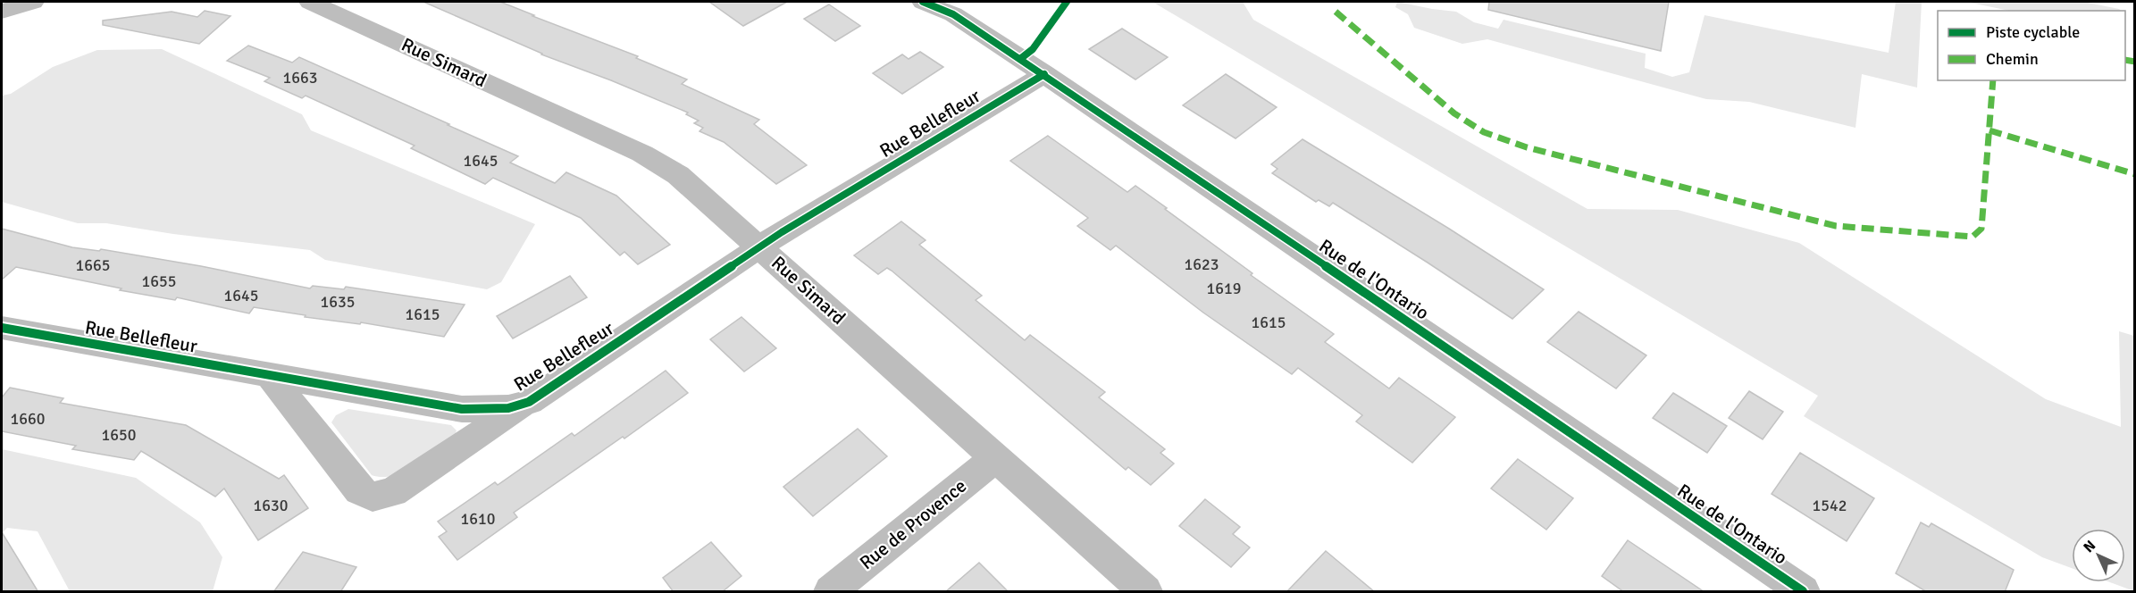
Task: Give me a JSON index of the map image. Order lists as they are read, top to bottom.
{
  "streets": {
    "street": [
      "Rue Simard",
      "Rue Bellefleur",
      "Rue de l'Ontario",
      "Rue de Provence"
    ]
  },
  "crossings": [
    ["Rue Simard", "Rue Bellefleur"],
    ["Rue Simard", "Rue de Provence"],
    ["Rue Bellefleur", "Rue de l'Ontario"]
  ],
  "house_numbers": [
    "1663",
    "1645",
    "1623",
    "1665",
    "1655",
    "1619",
    "1645",
    "1635",
    "1615",
    "1615",
    "1660",
    "1650",
    "1630",
    "1542",
    "1610"
  ],
  "legend": ["Piste cyclable", "Chemin"],
  "north": "top left"
}
